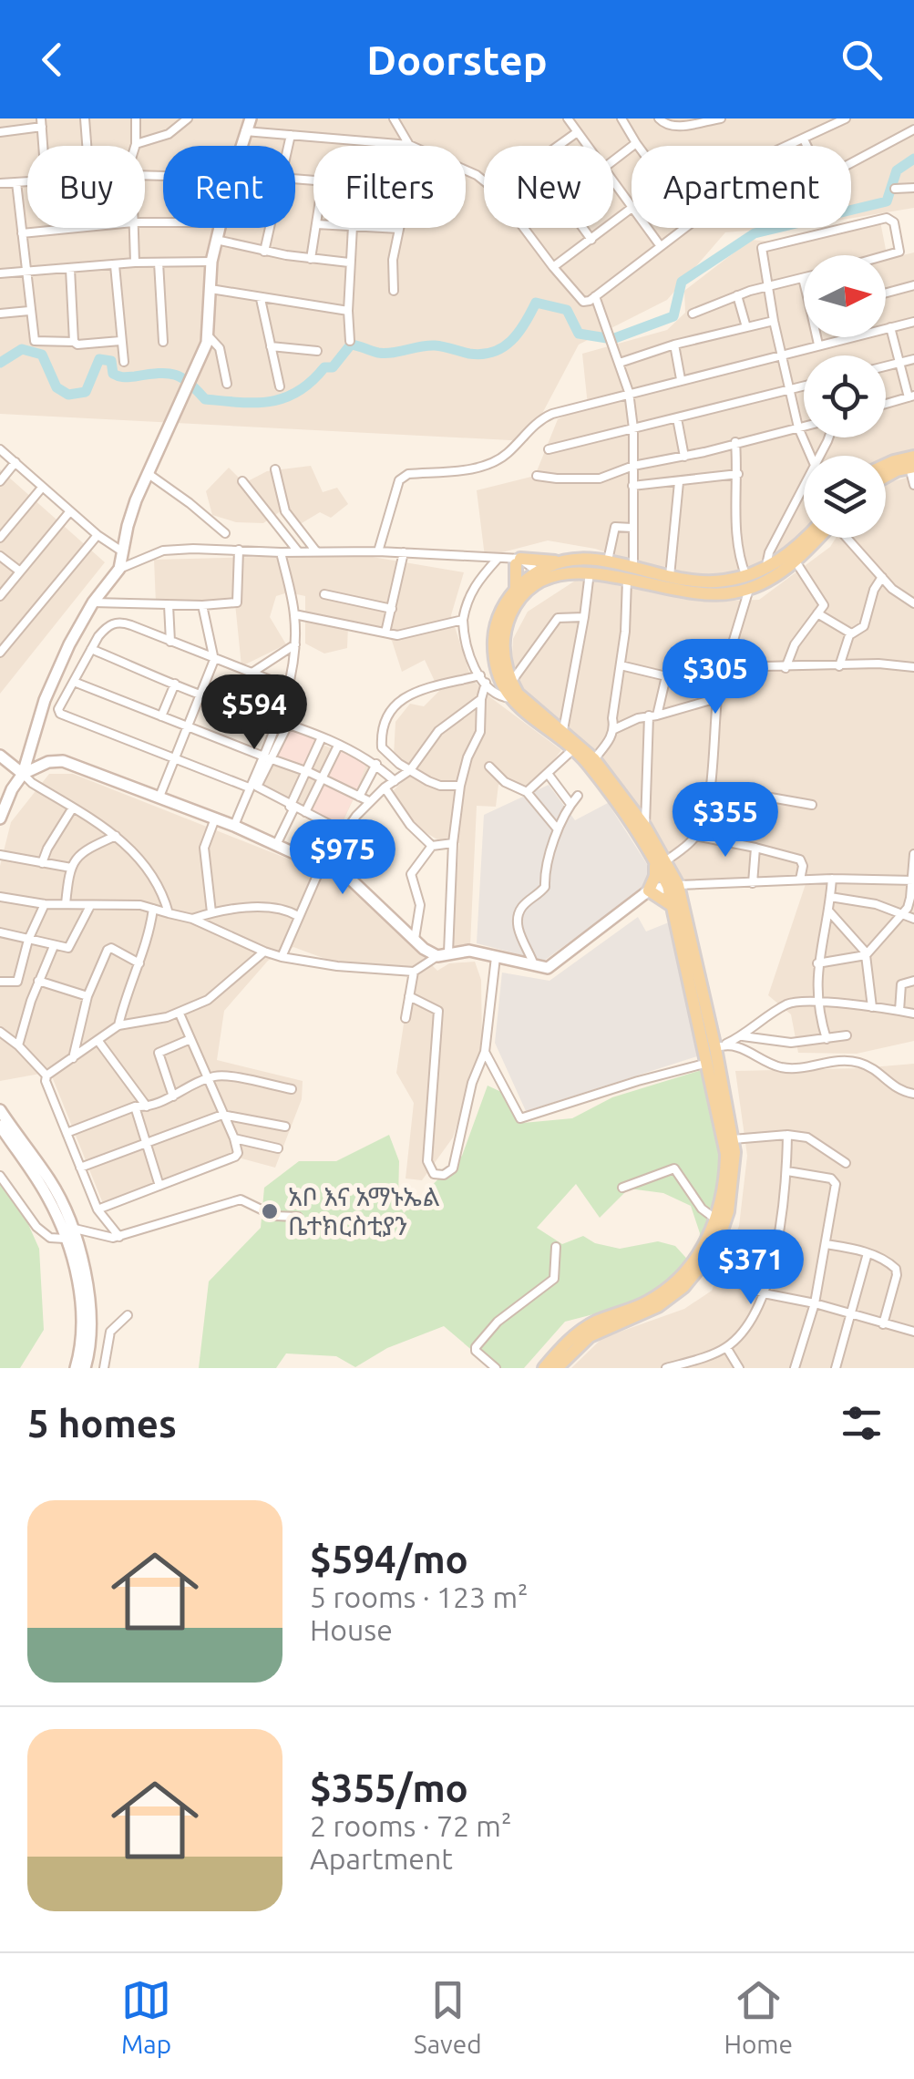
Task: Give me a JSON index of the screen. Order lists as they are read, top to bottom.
{
  "places": ["አቦ እና አማኑኤል ቤተክርስቲያን"],
  "north": "right",
  "page": {
    "header": "Doorstep",
    "chip": [
      "Buy",
      "Rent",
      "Filters",
      "New",
      "Apartment"
    ],
    "price": [
      "$305",
      "$594",
      "$355",
      "$975",
      "$371"
    ],
    "heading": "5 homes",
    "list": [
      {
        "name": "$594/mo",
        "note": "5 rooms · 123 m² · House"
      },
      {
        "name": "$355/mo",
        "note": "2 rooms · 72 m² · Apartment"
      }
    ],
    "tabs": ["Map", "Saved", "Home"]
  }
}
